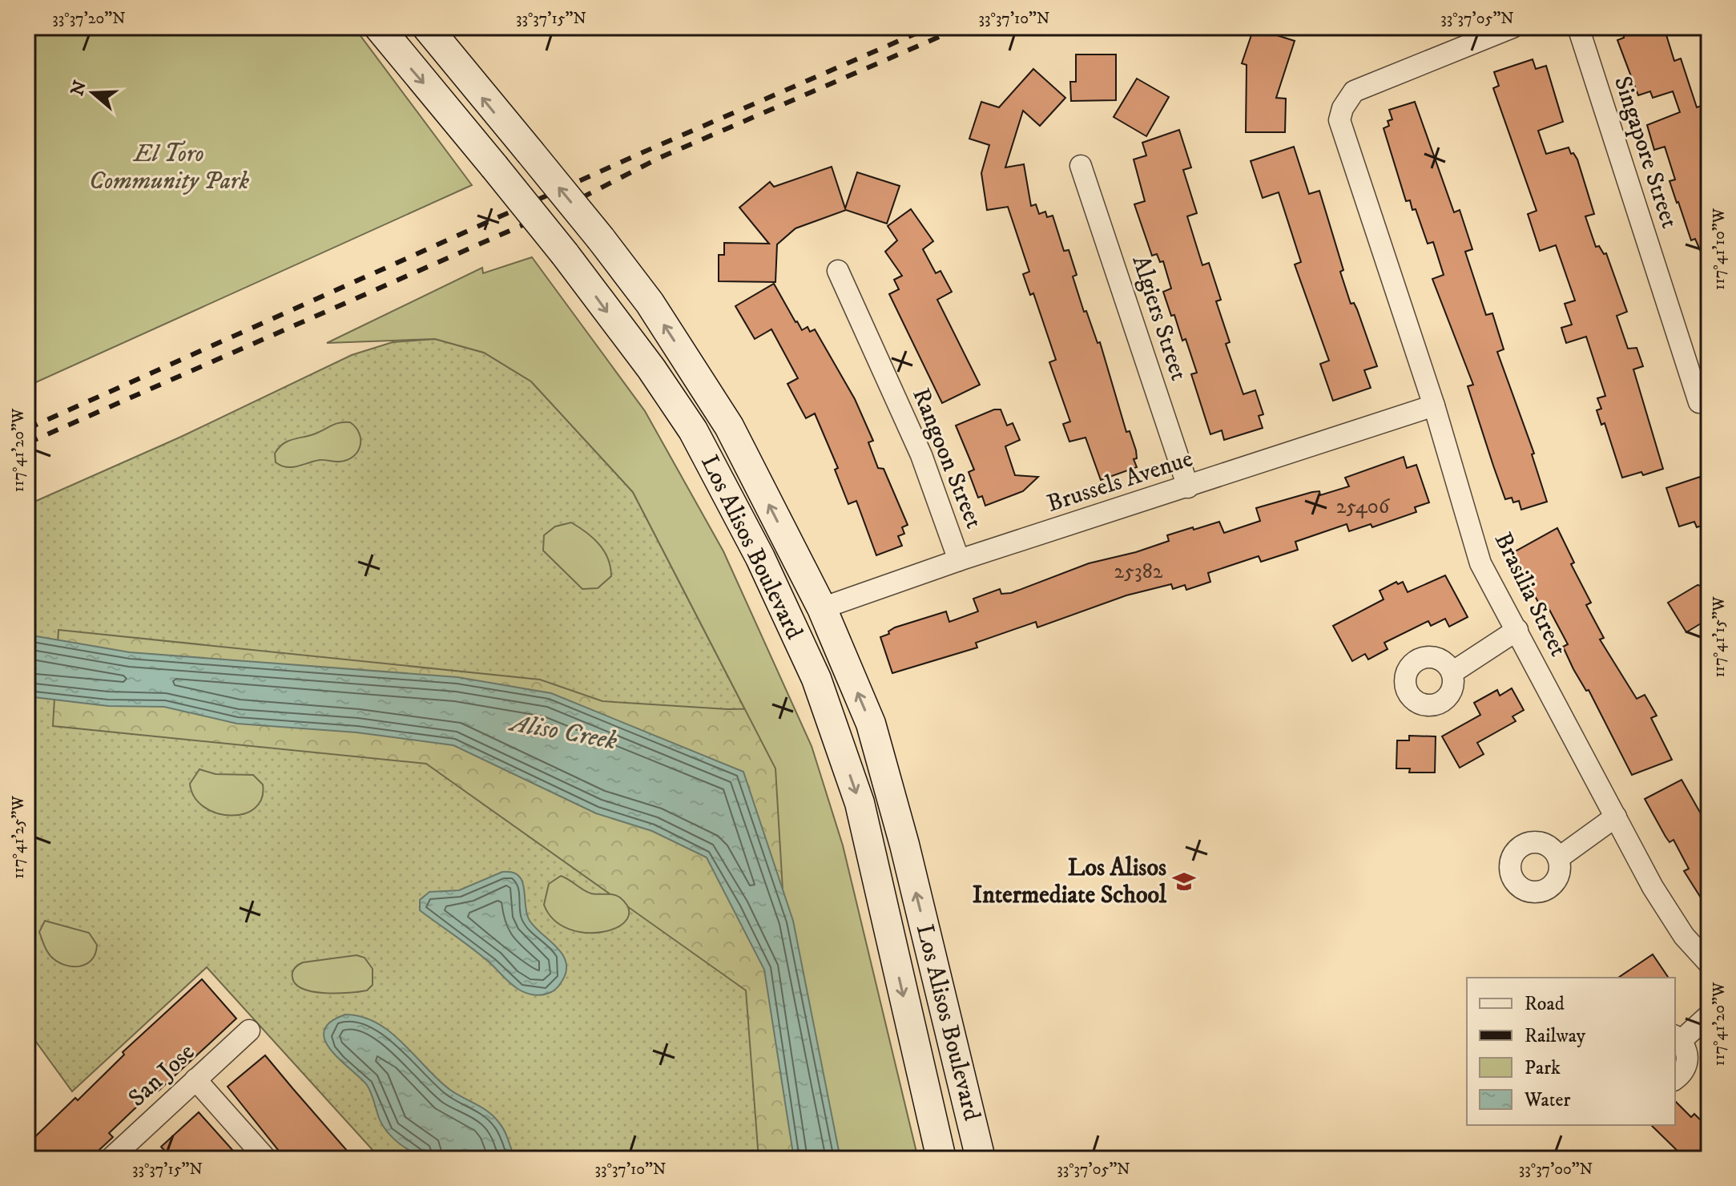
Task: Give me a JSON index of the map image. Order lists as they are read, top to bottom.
{
  "streets": {
    "main road": ["Los Alisos Boulevard"],
    "street": [
      "Singapore Street",
      "Algiers Street",
      "Rangoon Street",
      "Brussels Avenue",
      "Brasilia Street",
      "San Jose"
    ]
  },
  "crossings": [
    ["Algiers Street", "Brussels Avenue"],
    ["Rangoon Street", "Brussels Avenue"],
    ["Brussels Avenue", "Los Alisos Boulevard"],
    ["Brussels Avenue", "Brasilia Street"]
  ],
  "water": ["Aliso Creek"],
  "parks": ["El Toro Community Park"],
  "places": {
    "school or university": ["Los Alisos Intermediate School"]
  },
  "house_numbers": ["25406", "25382"],
  "legend": [
    "Road",
    "Railway",
    "Park",
    "Water"
  ],
  "north": "left",
  "coordinates": [
    "33°37'20\"N",
    "33°37'15\"N",
    "33°37'10\"N",
    "33°37'05\"N",
    "117°41'10\"W",
    "117°41'20\"W",
    "117°41'15\"W",
    "117°41'25\"W",
    "33°37'00\"N"
  ]
}
